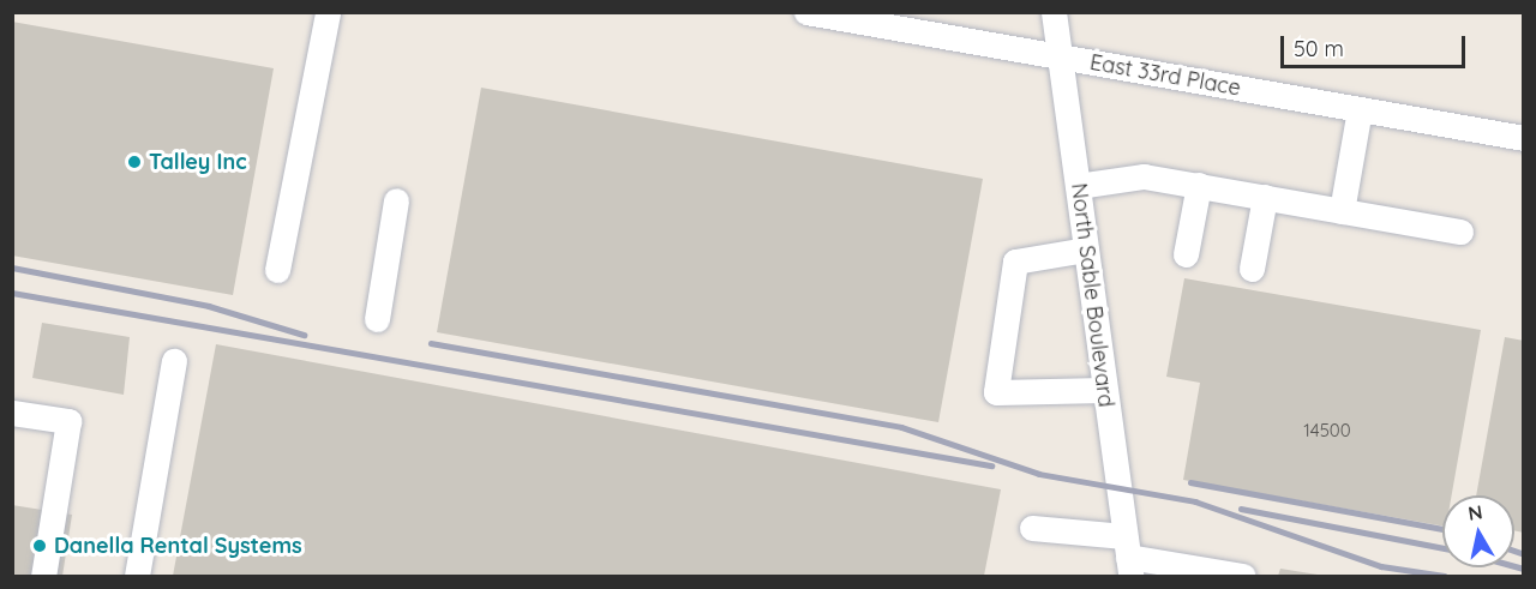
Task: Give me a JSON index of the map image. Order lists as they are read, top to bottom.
{
  "streets": {
    "street": ["East 33rd Place", "North Sable Boulevard"]
  },
  "crossings": [
    ["East 33rd Place", "North Sable Boulevard"]
  ],
  "places": ["Talley Inc", "Danella Rental Systems"],
  "house_numbers": ["14500"],
  "scale_bar": "50 m",
  "north": "top"
}
